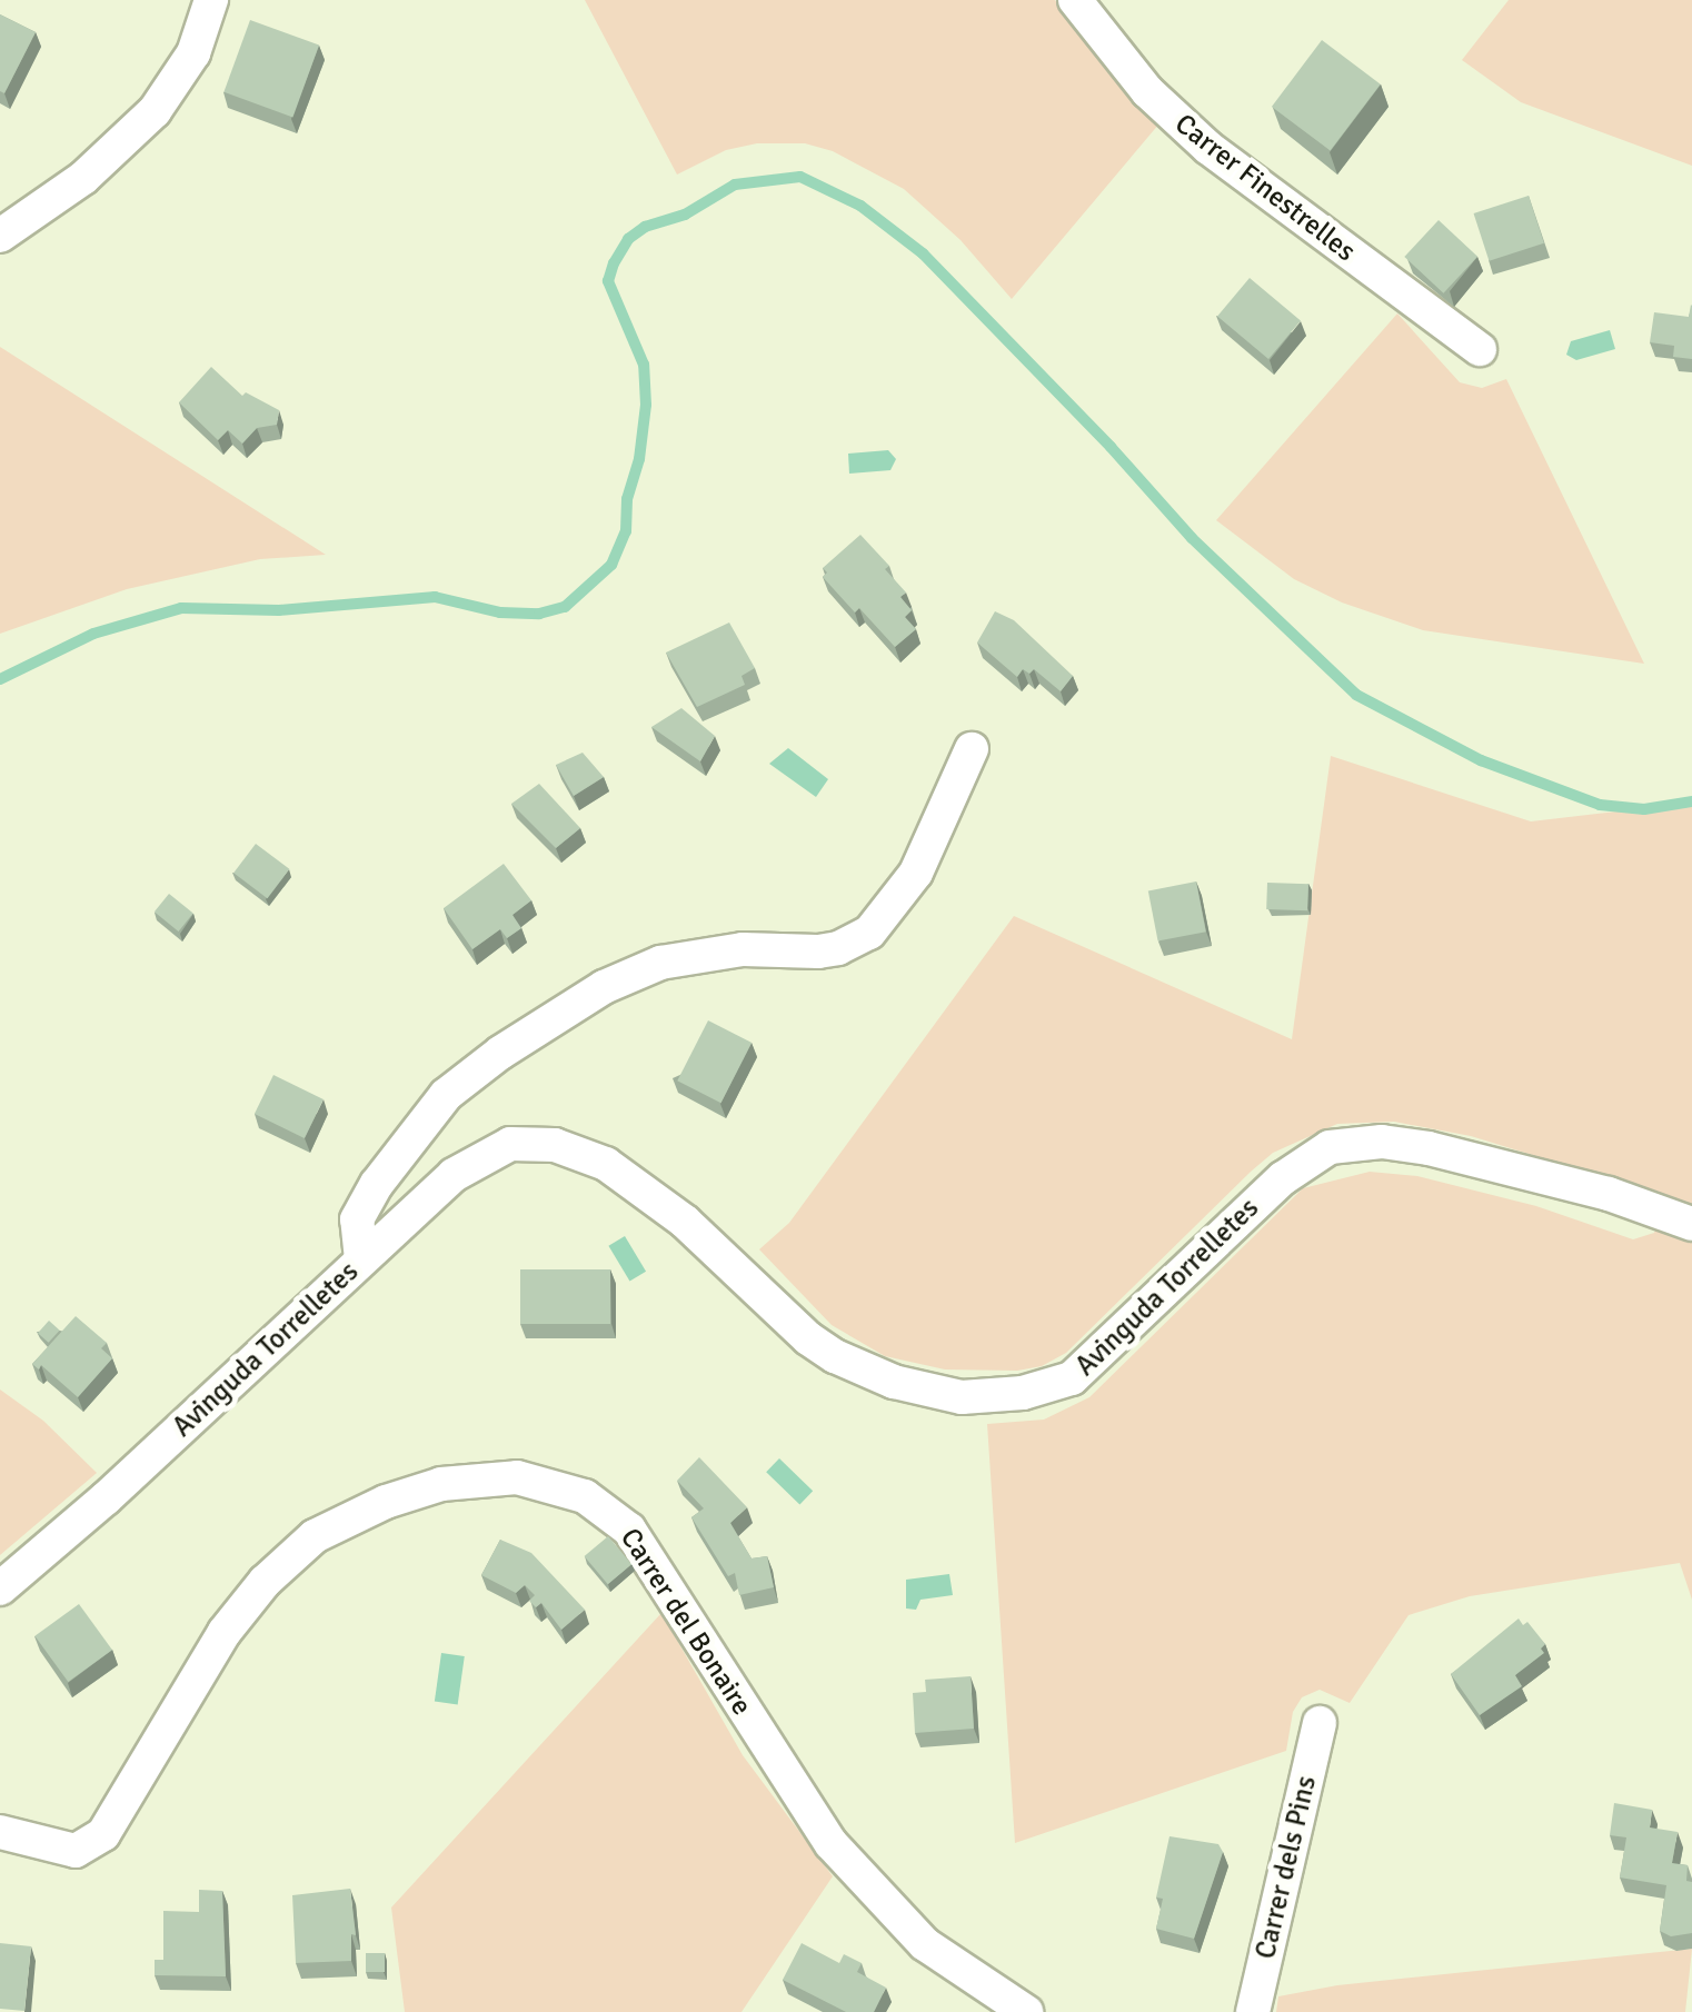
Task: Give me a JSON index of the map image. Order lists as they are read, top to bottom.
{
  "streets": {
    "street": [
      "Carrer Finestrelles",
      "Avinguda Torrelletes",
      "Carrer del Bonaire",
      "Carrer dels Pins"
    ]
  }
}
